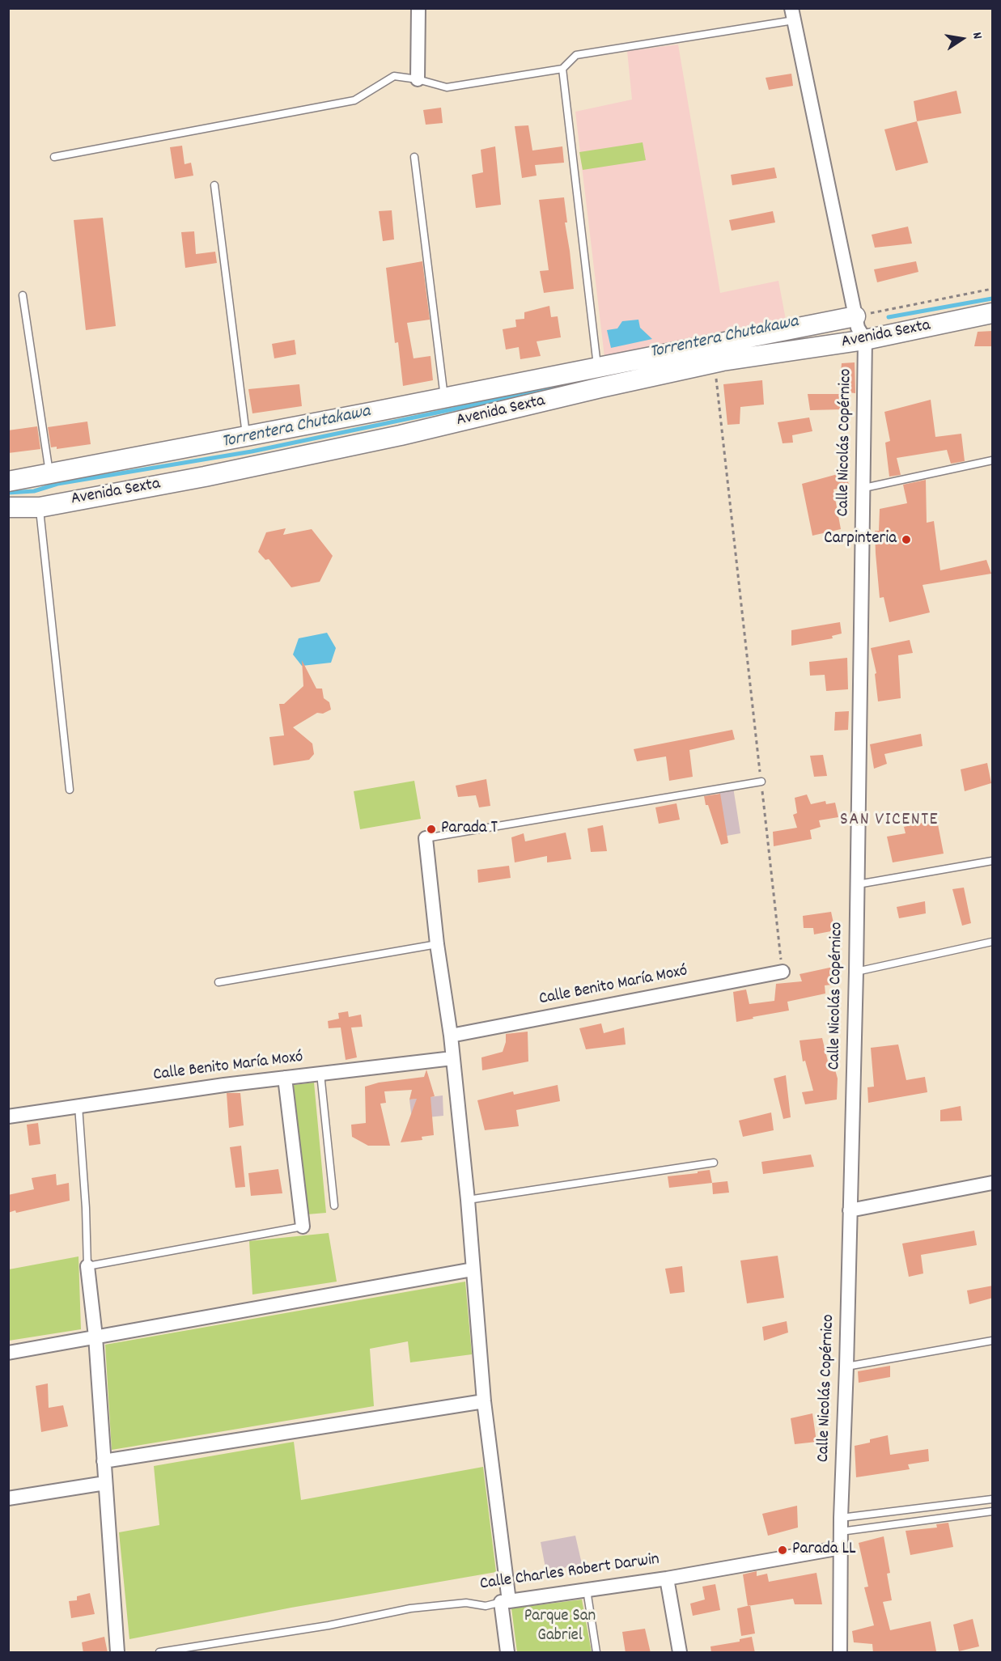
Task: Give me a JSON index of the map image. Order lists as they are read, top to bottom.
{
  "streets": {
    "street": [
      "Avenida Sexta",
      "Calle Nicolás Copérnico",
      "Calle Benito María Moxó",
      "Calle Charles Robert Darwin"
    ]
  },
  "crossings": [
    ["Avenida Sexta", "Calle Nicolás Copérnico"],
    ["Calle Nicolás Copérnico", "Calle Charles Robert Darwin"]
  ],
  "districts": ["SAN VICENTE"],
  "water": ["Torrentera Chutakawa"],
  "parks": ["Parque San Gabriel"],
  "places": ["Carpinteria", "Parada T", "Parada LL"],
  "north": "right"
}
